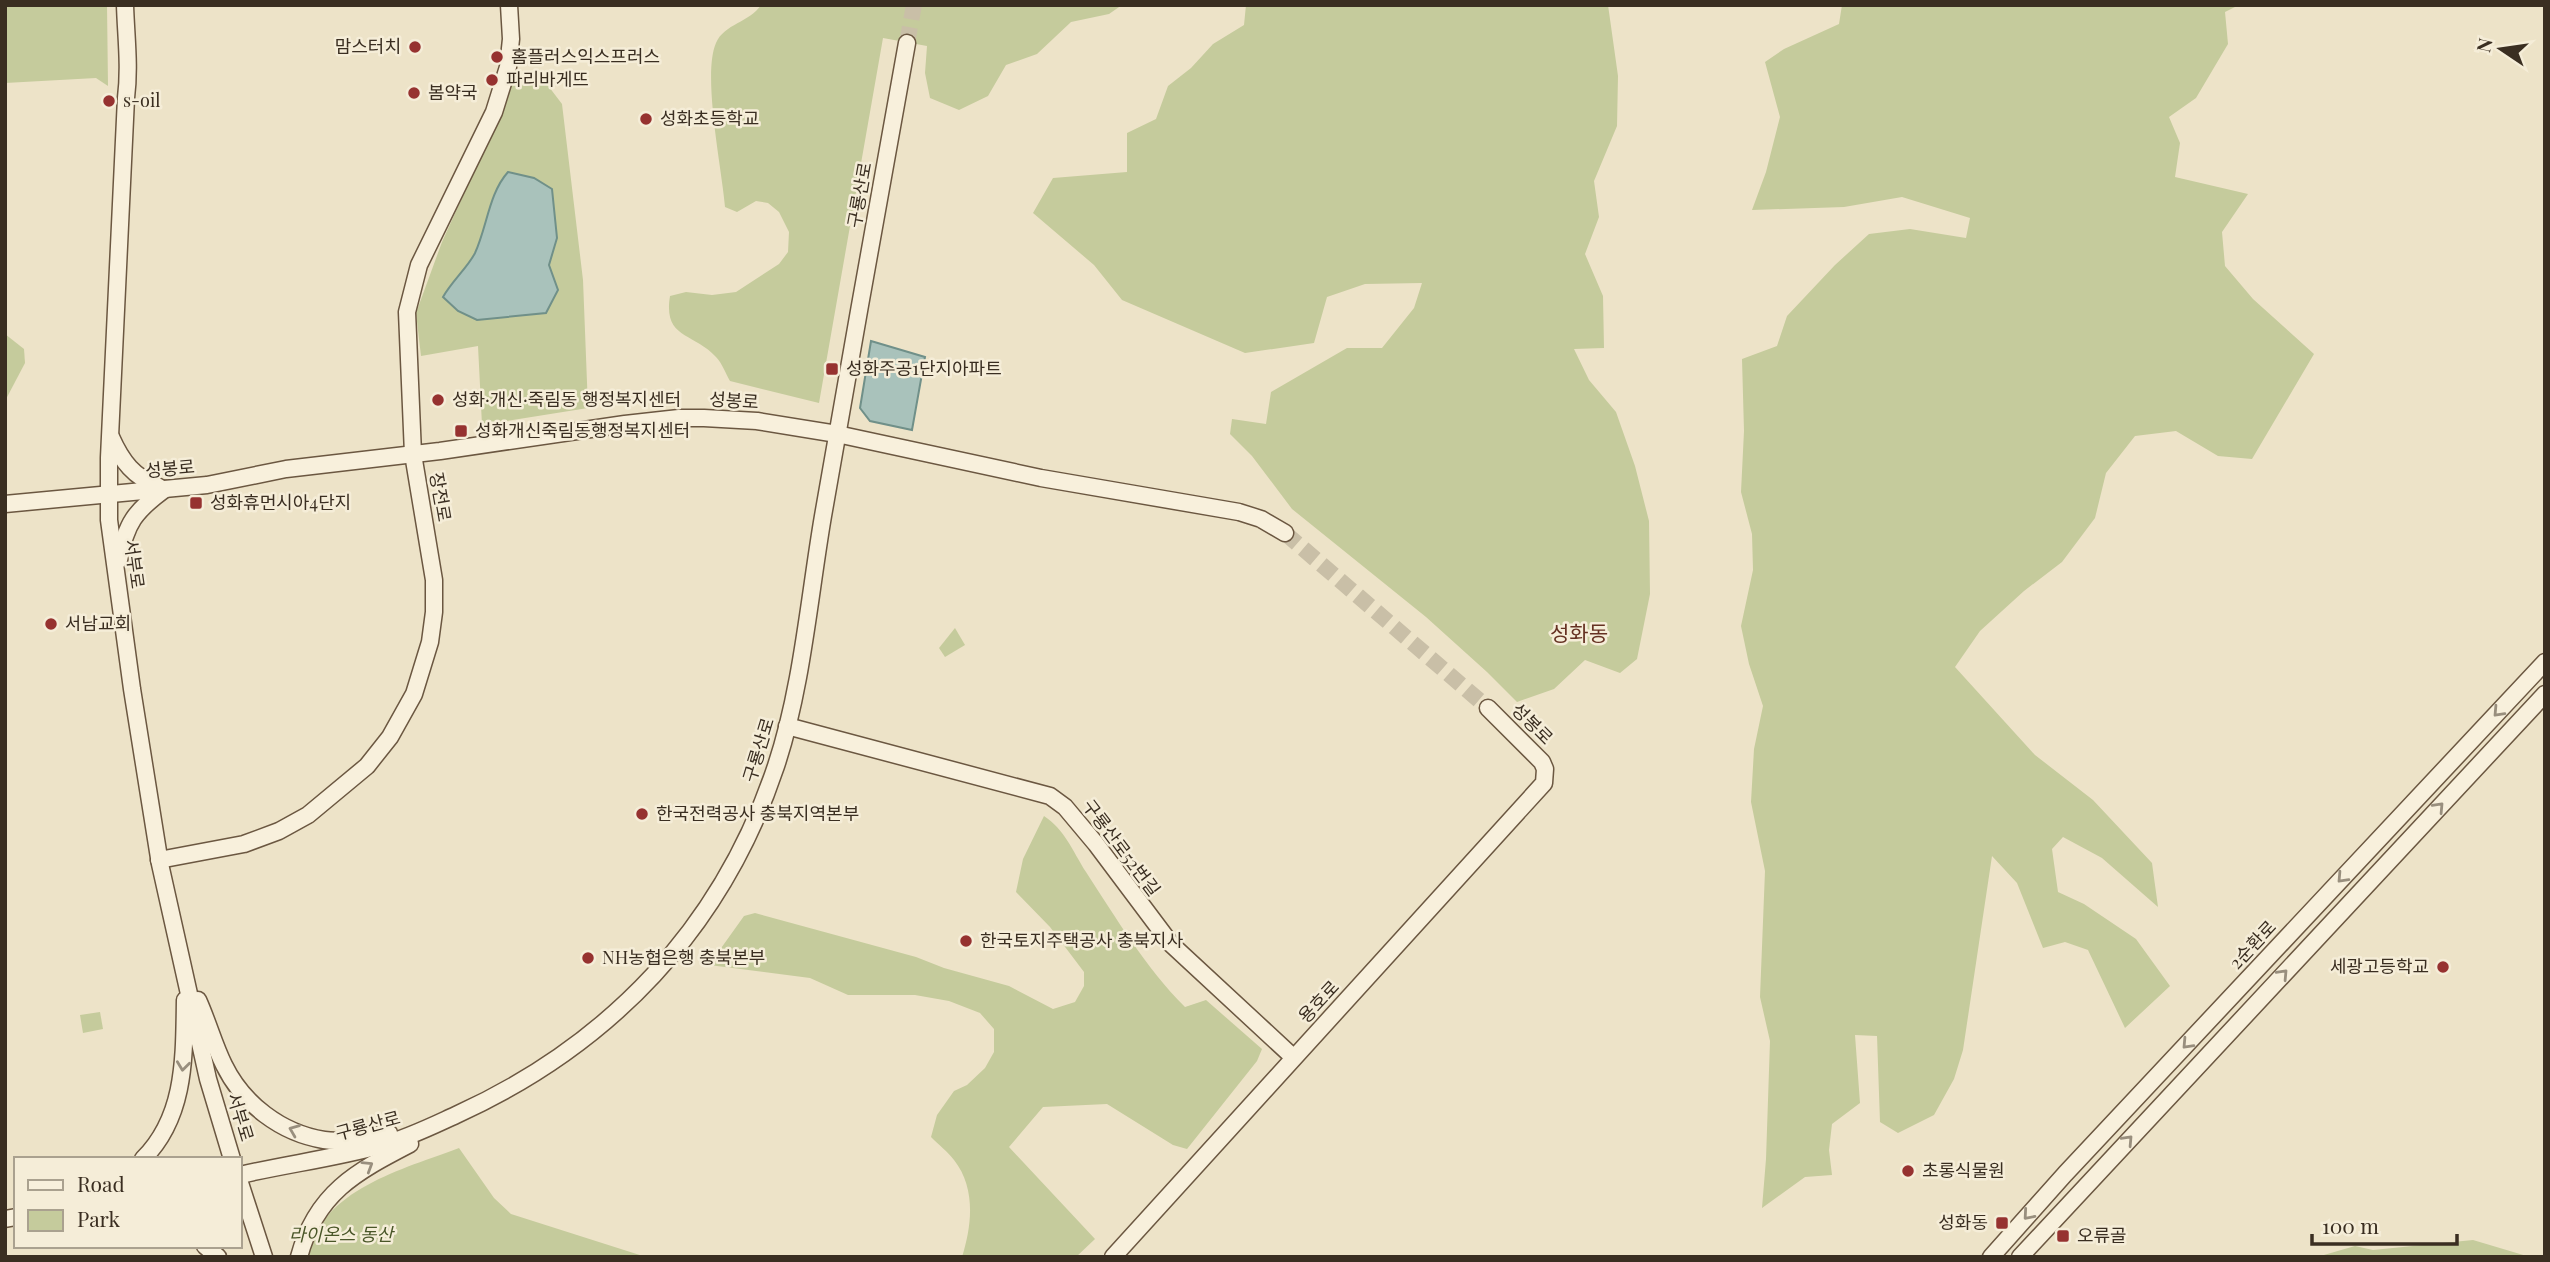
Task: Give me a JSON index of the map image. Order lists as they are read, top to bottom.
{
  "streets": {
    "street": [
      "구룡산로",
      "성봉로",
      "장전로",
      "서부로",
      "구룡산로52번길",
      "2순환로",
      "용호로"
    ]
  },
  "crossings": [
    ["구룡산로", "성봉로"],
    ["구룡산로", "구룡산로52번길"],
    ["성봉로", "장전로"],
    ["성봉로", "서부로"],
    ["성봉로", "용호로"],
    ["장전로", "서부로"],
    ["구룡산로52번길", "용호로"]
  ],
  "districts": ["성화동"],
  "parks": ["라이온스 동산"],
  "places": {
    "other": [
      "맘스터치",
      "홈플러스익스프러스",
      "파리바게뜨",
      "봄약국",
      "s-oil",
      "성화초등학교",
      "성화·개신·죽림동 행정복지센터",
      "서남교회",
      "한국전력공사 충북지역본부",
      "한국토지주택공사 충북지사",
      "NH농협은행 충북본부",
      "세광고등학교",
      "초롱식물원"
    ],
    "transit": [
      "성화주공1단지아파트",
      "성화개신죽림동행정복지센터",
      "성화휴먼시아4단지",
      "성화동",
      "오류골"
    ]
  },
  "legend": ["Road", "Park"],
  "scale_bar": "100 m",
  "north": "left"
}
